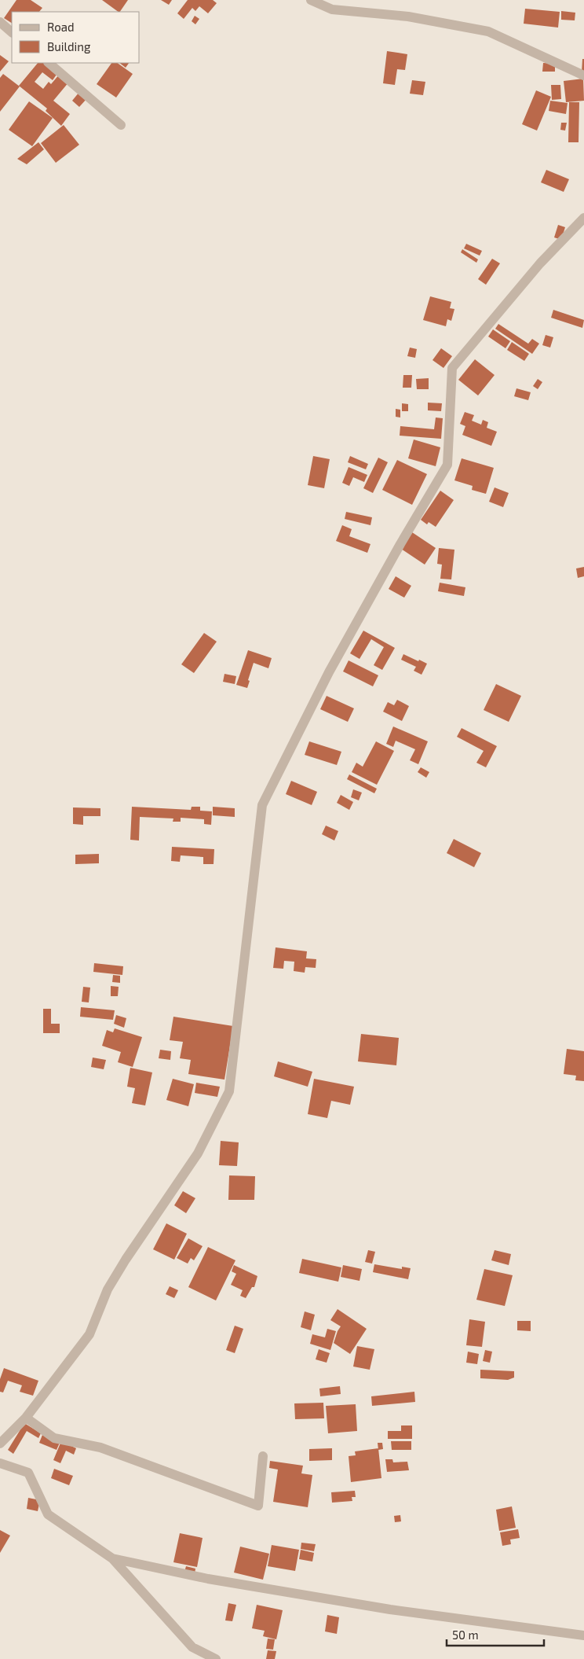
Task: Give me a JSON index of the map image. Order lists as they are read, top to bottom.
{
  "legend": ["Road", "Building"],
  "scale_bar": "50 m"
}
